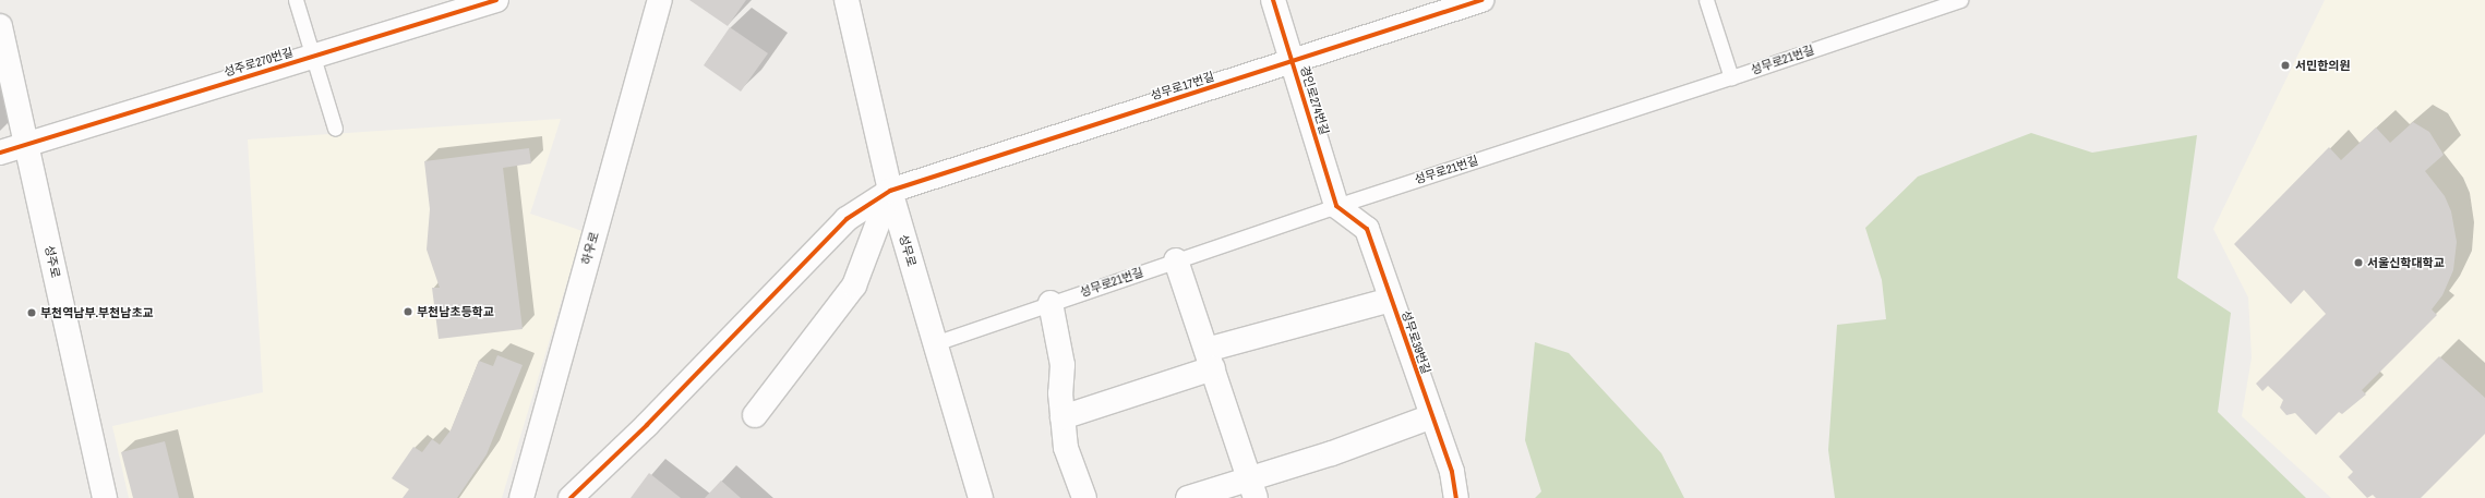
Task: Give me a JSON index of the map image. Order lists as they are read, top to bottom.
{
  "streets": {
    "street": [
      "성주로270번길",
      "성무로17번길",
      "경인로274번길",
      "하우로",
      "성무로",
      "성주로",
      "성무로39번길"
    ],
    "lane": ["성무로21번길"]
  },
  "crossings": [
    ["성무로21번길", "경인로274번길"],
    ["성무로21번길", "성무로"],
    ["성무로21번길", "성무로39번길"],
    ["성주로270번길", "성주로"],
    ["성무로17번길", "경인로274번길"],
    ["성무로17번길", "성무로"],
    ["경인로274번길", "성무로39번길"]
  ],
  "places": [
    "서민한의원",
    "서울신학대학교",
    "부천남초등학교",
    "부천역남부.부천남초교"
  ]
}
